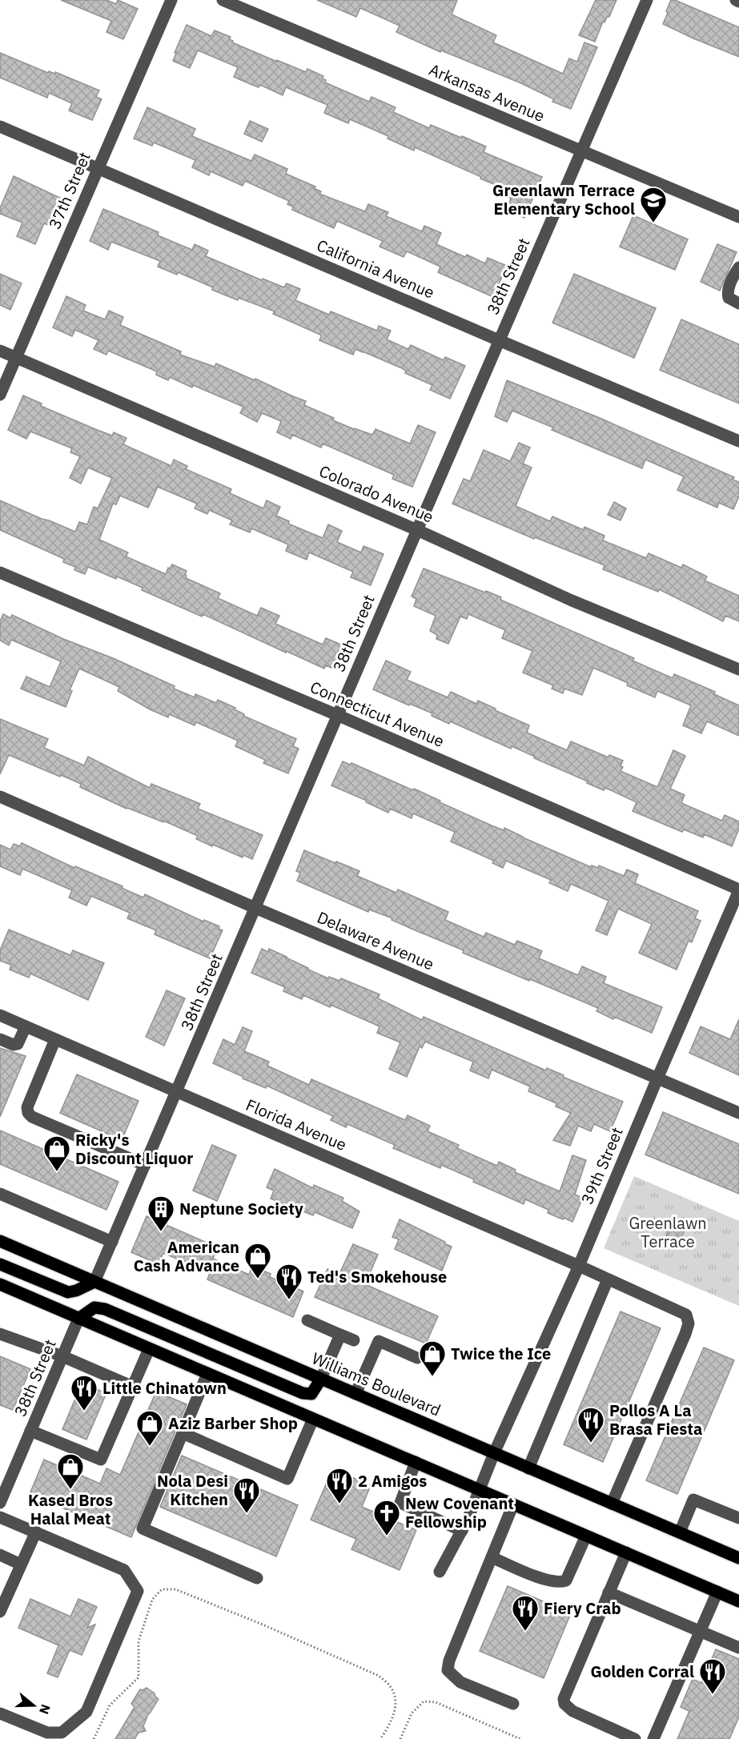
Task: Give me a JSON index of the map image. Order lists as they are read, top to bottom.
{
  "streets": {
    "main road": ["Williams Boulevard"],
    "street": [
      "Arkansas Avenue",
      "37th Street",
      "California Avenue",
      "38th Street",
      "Colorado Avenue",
      "Connecticut Avenue",
      "Delaware Avenue",
      "Florida Avenue",
      "39th Street"
    ]
  },
  "crossings": [
    ["Arkansas Avenue", "38th Street"],
    ["37th Street", "California Avenue"],
    ["37th Street", "Colorado Avenue"],
    ["California Avenue", "38th Street"],
    ["38th Street", "Colorado Avenue"],
    ["38th Street", "Connecticut Avenue"],
    ["38th Street", "Delaware Avenue"],
    ["38th Street", "Florida Avenue"],
    ["38th Street", "Williams Boulevard"],
    ["Connecticut Avenue", "39th Street"],
    ["Delaware Avenue", "39th Street"],
    ["Florida Avenue", "39th Street"],
    ["Florida Avenue", "Williams Boulevard"],
    ["39th Street", "Williams Boulevard"]
  ],
  "parks": ["Greenlawn Terrace"],
  "places": {
    "school or university": ["Greenlawn Terrace Elementary School"],
    "shop": [
      "Ricky's Discount Liquor",
      "American Cash Advance",
      "Twice the Ice",
      "Aziz Barber Shop",
      "Kased Bros Halal Meat"
    ],
    "building": ["Neptune Society"],
    "restaurant": [
      "Ted's Smokehouse",
      "Little Chinatown",
      "Pollos A La Brasa Fiesta",
      "2 Amigos",
      "Nola Desi Kitchen",
      "Fiery Crab",
      "Golden Corral"
    ],
    "church": ["New Covenant Fellowship"]
  },
  "north": "right"
}
